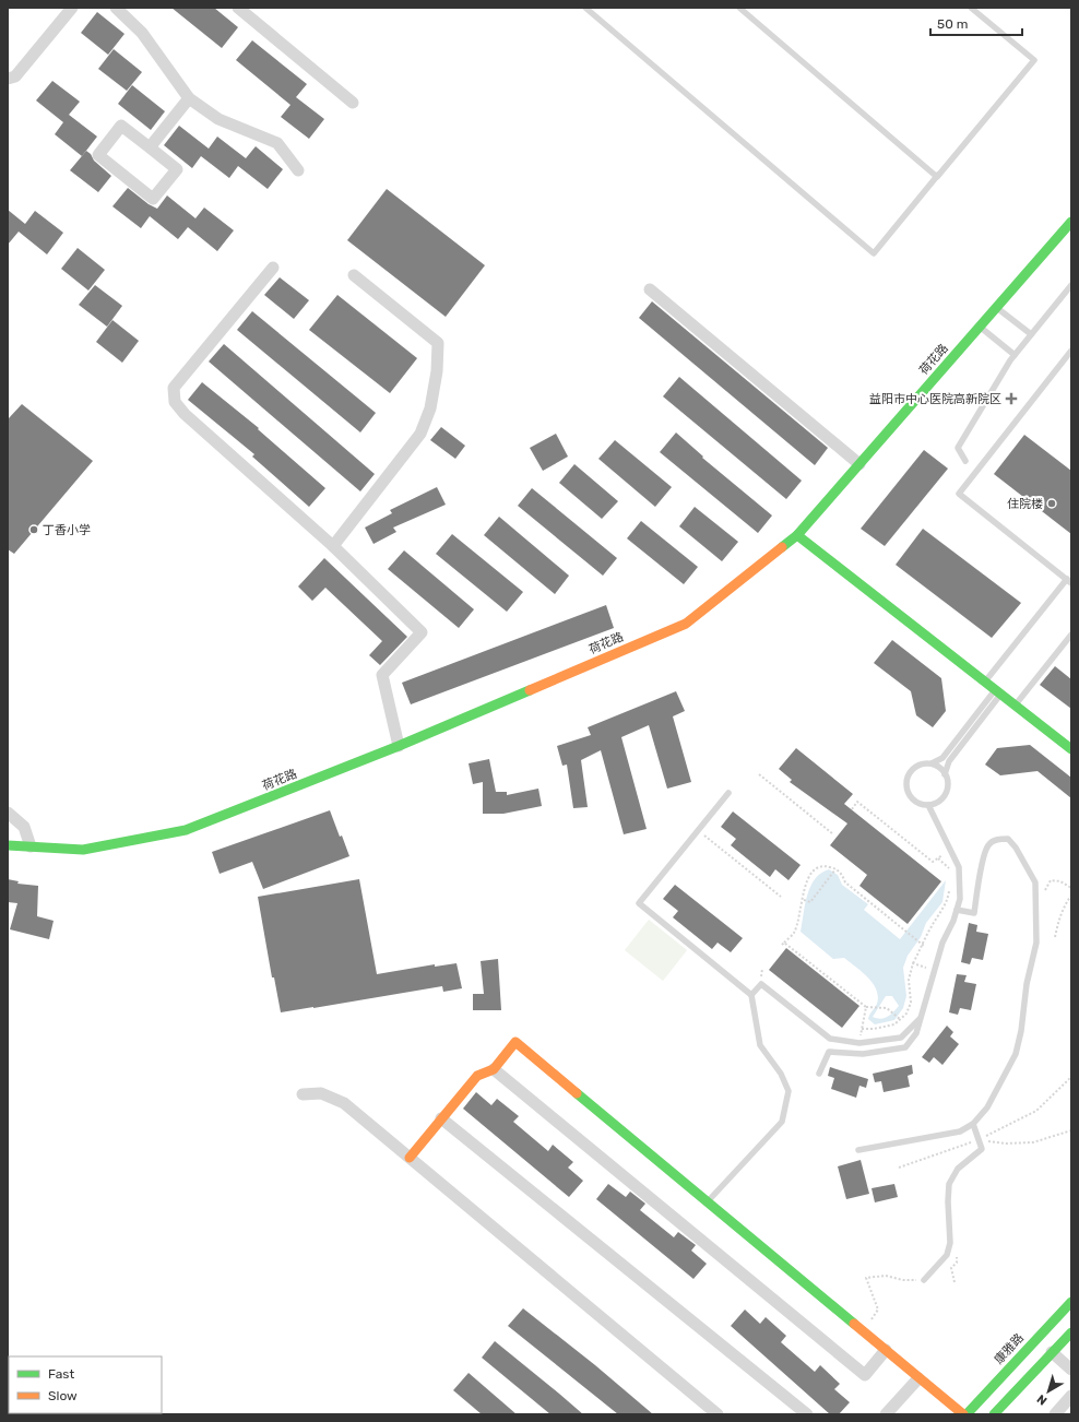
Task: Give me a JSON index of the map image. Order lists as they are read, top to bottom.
{
  "streets": {
    "street": ["荷花路", "康雅路"]
  },
  "places": {
    "health": ["益阳市中心医院高新院区"],
    "other": ["住院楼", "丁香小学"]
  },
  "legend": ["Fast", "Slow"],
  "scale_bar": "50 m",
  "north": "bottom left"
}
